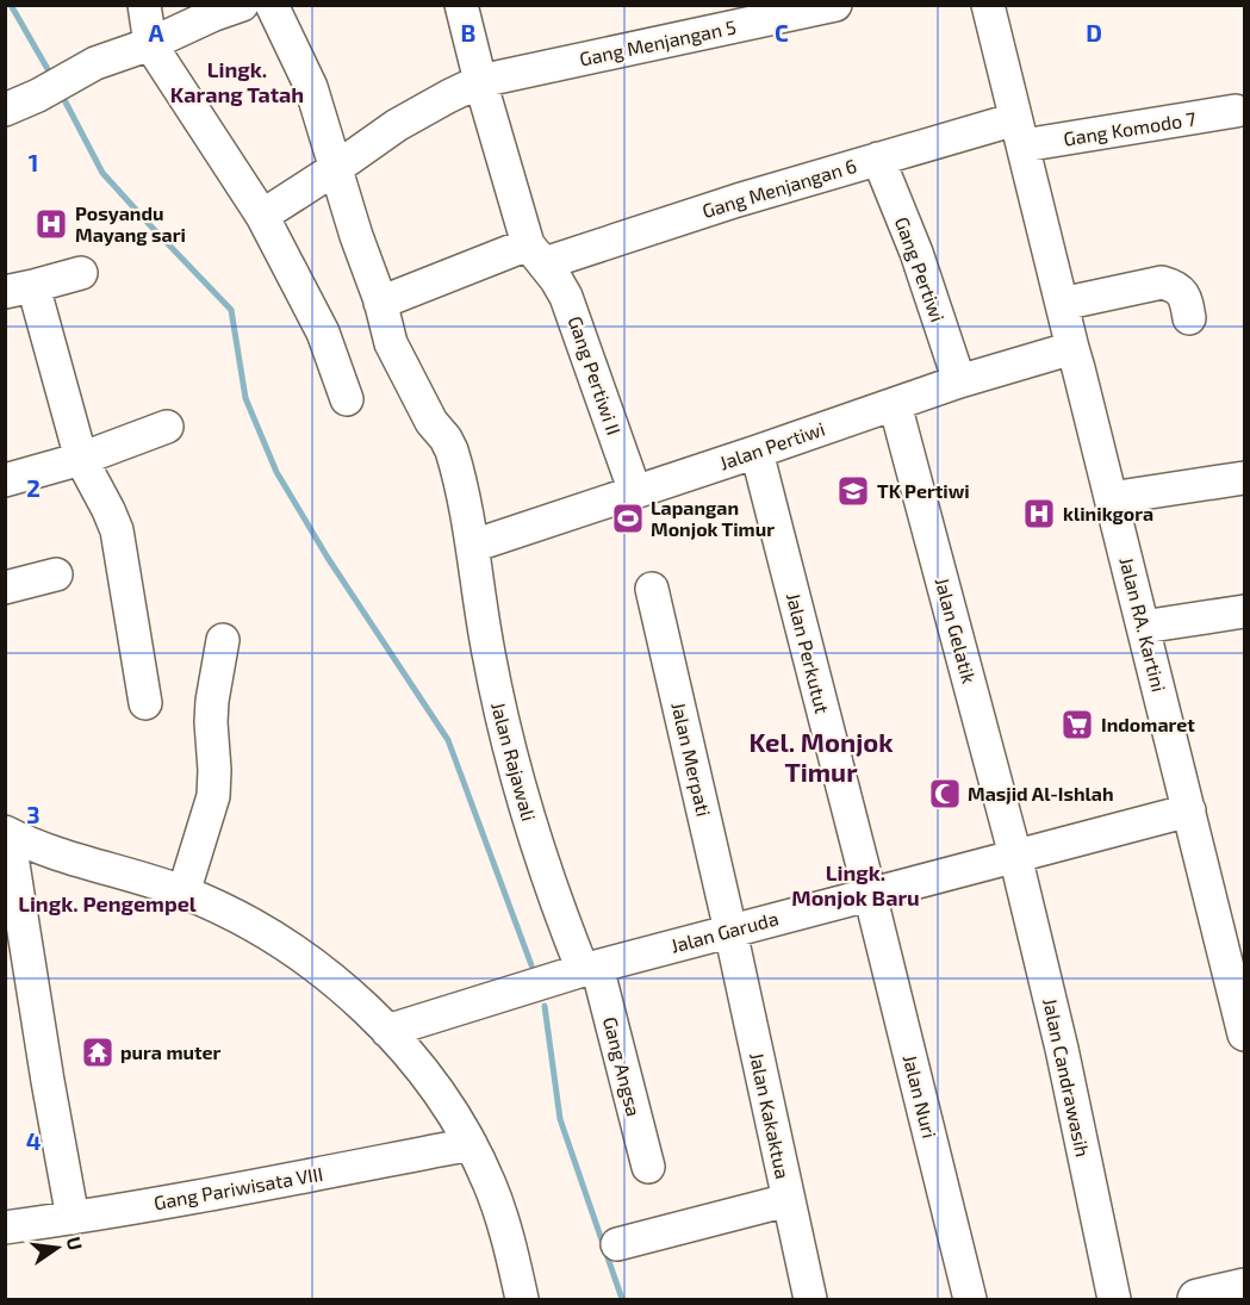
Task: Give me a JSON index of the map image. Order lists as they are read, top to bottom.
{
  "streets": {
    "street": [
      "Gang Menjangan 5",
      "Gang Komodo 7",
      "Gang Menjangan 6",
      "Gang Pertiwi",
      "Gang Pertiwi II",
      "Jalan Pertiwi",
      "Jalan RA. Kartini",
      "Jalan Gelatik",
      "Jalan Perkutut",
      "Jalan Merpati",
      "Jalan Rajawali",
      "Jalan Garuda",
      "Gang Angsa",
      "Jalan Candrawasih",
      "Jalan Nuri",
      "Jalan Kakaktua",
      "Gang Pariwisata VIII"
    ]
  },
  "crossings": [
    ["Gang Menjangan 5", "Gang Pertiwi II"],
    ["Gang Menjangan 5", "Jalan Rajawali"],
    ["Gang Komodo 7", "Gang Menjangan 6"],
    ["Gang Komodo 7", "Jalan RA. Kartini"],
    ["Gang Menjangan 6", "Gang Pertiwi"],
    ["Gang Menjangan 6", "Gang Pertiwi II"],
    ["Gang Menjangan 6", "Jalan RA. Kartini"],
    ["Gang Menjangan 6", "Jalan Rajawali"],
    ["Gang Pertiwi", "Jalan Pertiwi"],
    ["Gang Pertiwi II", "Jalan Pertiwi"],
    ["Jalan Pertiwi", "Jalan RA. Kartini"],
    ["Jalan Pertiwi", "Jalan Gelatik"],
    ["Jalan Pertiwi", "Jalan Perkutut"],
    ["Jalan Pertiwi", "Jalan Rajawali"],
    ["Jalan RA. Kartini", "Jalan Garuda"],
    ["Jalan Gelatik", "Jalan Garuda"],
    ["Jalan Gelatik", "Jalan Candrawasih"],
    ["Jalan Perkutut", "Jalan Garuda"],
    ["Jalan Perkutut", "Jalan Nuri"],
    ["Jalan Merpati", "Jalan Garuda"],
    ["Jalan Merpati", "Jalan Kakaktua"],
    ["Jalan Rajawali", "Jalan Garuda"],
    ["Jalan Rajawali", "Gang Angsa"],
    ["Jalan Garuda", "Gang Angsa"],
    ["Jalan Garuda", "Jalan Candrawasih"],
    ["Jalan Garuda", "Jalan Nuri"],
    ["Jalan Garuda", "Jalan Kakaktua"]
  ],
  "districts": [
    "Lingk. Karang Tatah",
    "Kel. Monjok Timur",
    "Lingk. Monjok Baru",
    "Lingk. Pengempel"
  ],
  "places": {
    "hospital": ["Posyandu Mayang sari", "klinikgora"],
    "school or university": ["TK Pertiwi"],
    "sports": ["Lapangan Monjok Timur"],
    "supermarket": ["Indomaret"],
    "mosque": ["Masjid Al-Ishlah"],
    "temple": ["pura muter"]
  },
  "north": "right",
  "grid": {
    "columns": [
      "A",
      "B",
      "C",
      "D"
    ],
    "rows": [
      "1",
      "2",
      "3",
      "4"
    ]
  }
}
